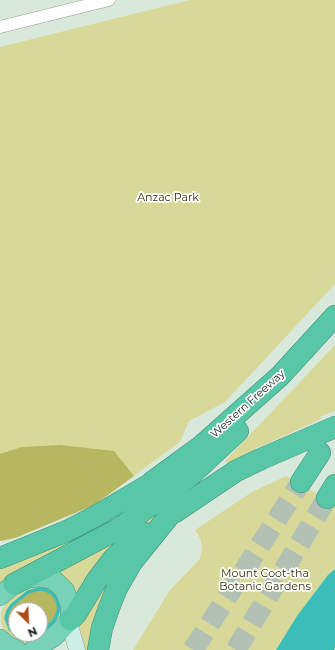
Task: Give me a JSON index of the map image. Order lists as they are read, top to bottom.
{
  "streets": {
    "highway": ["Western Freeway"]
  },
  "parks": ["Anzac Park", "Mount Coot-tha Botanic Gardens"],
  "north": "bottom right"
}
